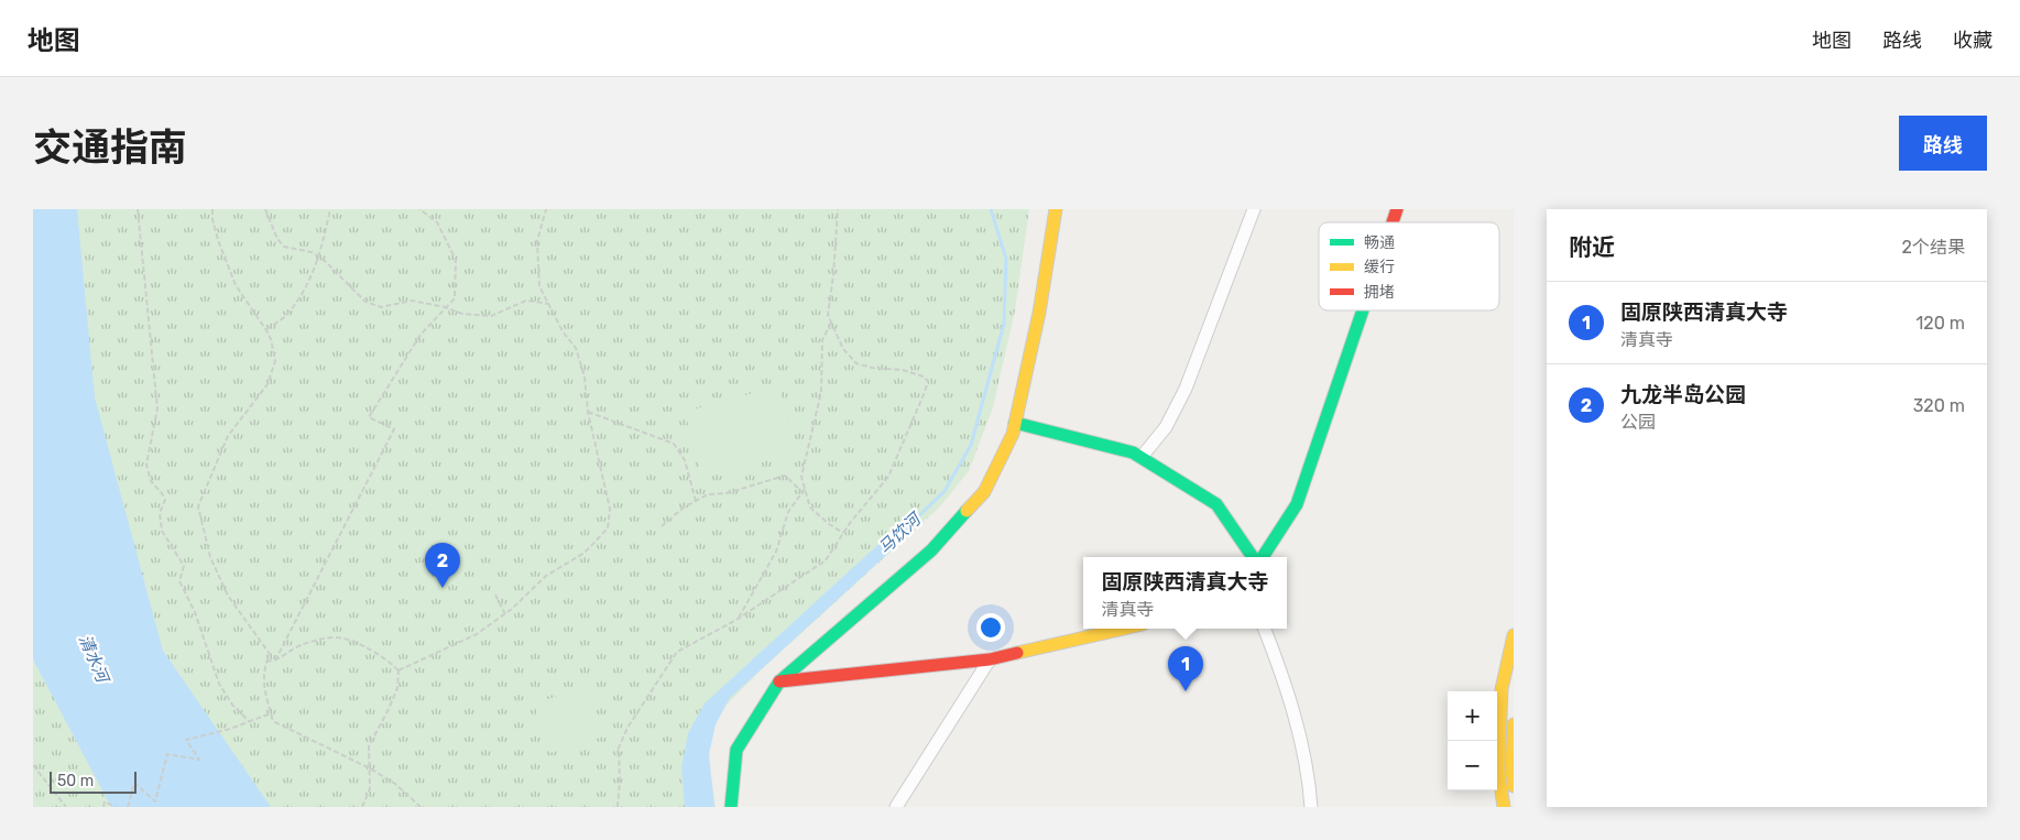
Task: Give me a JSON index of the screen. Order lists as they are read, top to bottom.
{
  "water": ["马饮河", "清水河"],
  "legend": ["畅通", "缓行", "拥堵"],
  "scale_bar": "50 m",
  "page": {
    "header": "地图",
    "nav": ["地图", "路线", "收藏"],
    "title": "交通指南",
    "buttons": "路线",
    "heading": ["附近", "2个结果"],
    "list": [
      {
        "mark": "1",
        "name": "固原陕西清真大寺",
        "note": "清真寺",
        "value": "120 m"
      },
      {
        "mark": "2",
        "name": "九龙半岛公园",
        "note": "公园",
        "value": "320 m"
      }
    ],
    "pins": ["2", "1"],
    "popup": ["固原陕西清真大寺", "清真寺"],
    "map_buttons": ["+", "−"],
    "scale": "50 m"
  }
}
